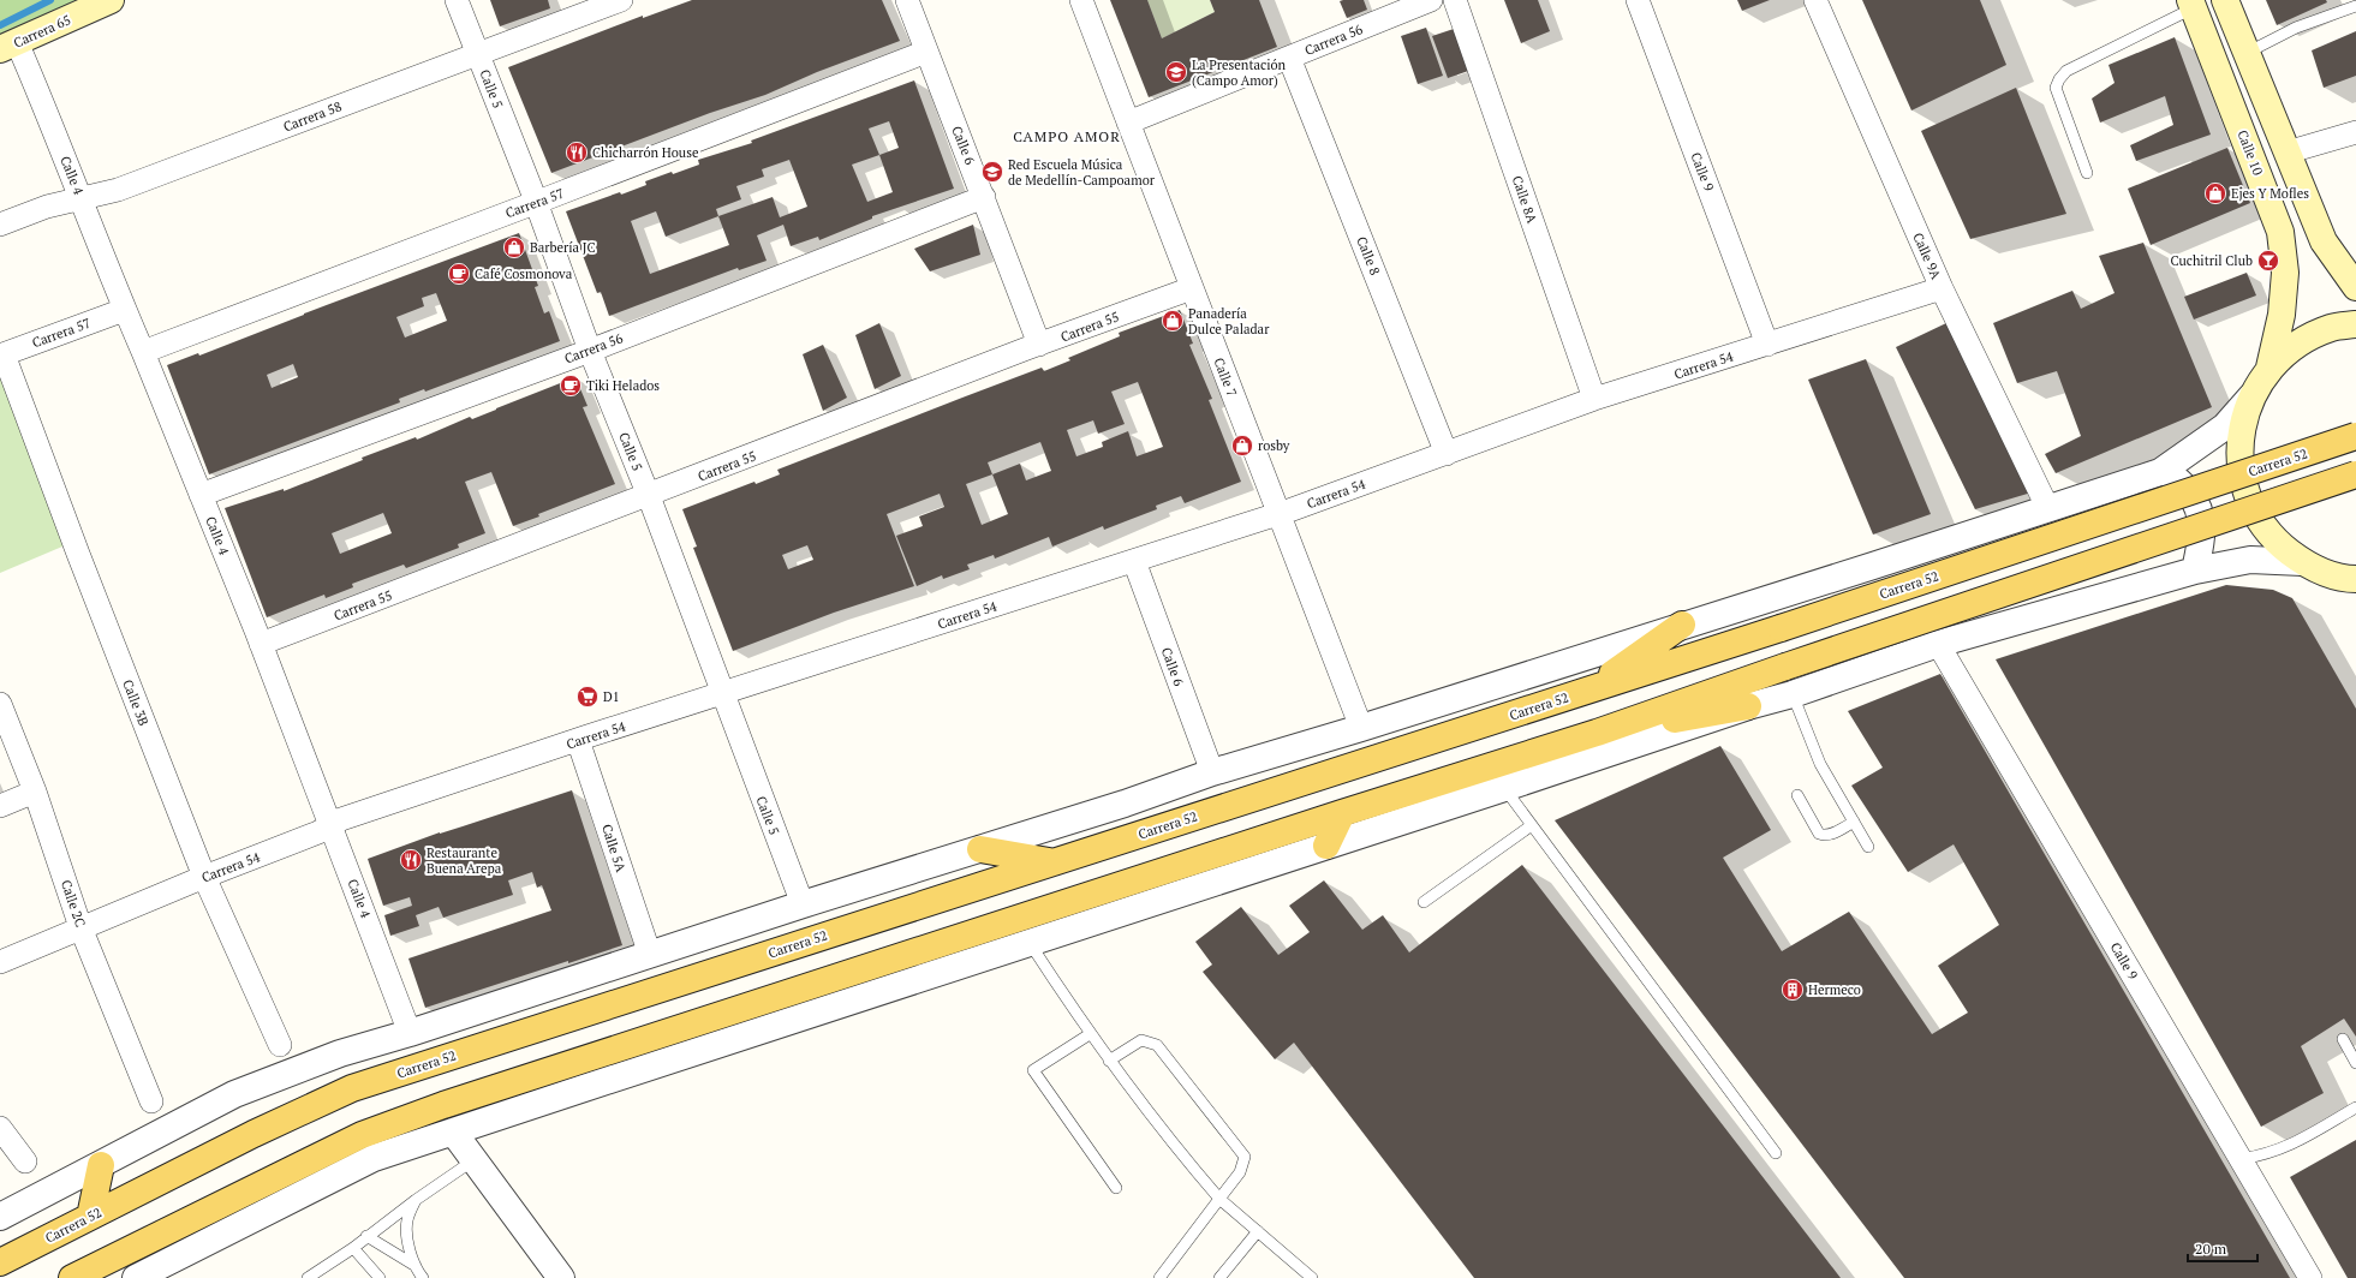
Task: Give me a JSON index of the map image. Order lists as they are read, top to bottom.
{
  "streets": {
    "main road": ["Carrera 65", "Calle 10", "Carrera 52"],
    "street": [
      "Carrera 56",
      "Calle 5",
      "Carrera 58",
      "Calle 6",
      "Calle 9",
      "Calle 4",
      "Calle 8A",
      "Carrera 57",
      "Calle 8",
      "Calle 9A",
      "Carrera 55",
      "Carrera 54",
      "Calle 7",
      "Calle 3B",
      "Calle 5A",
      "Calle 2C"
    ]
  },
  "crossings": [
    ["Carrera 65", "Calle 4"],
    ["Carrera 56", "Calle 5"],
    ["Carrera 56", "Calle 6"],
    ["Carrera 56", "Calle 4"],
    ["Carrera 56", "Calle 8"],
    ["Carrera 56", "Calle 7"],
    ["Calle 5", "Carrera 58"],
    ["Calle 5", "Carrera 57"],
    ["Calle 5", "Carrera 55"],
    ["Calle 5", "Carrera 54"],
    ["Carrera 58", "Calle 4"],
    ["Calle 6", "Carrera 57"],
    ["Calle 6", "Carrera 55"],
    ["Calle 6", "Carrera 54"],
    ["Calle 9", "Carrera 54"],
    ["Calle 4", "Carrera 57"],
    ["Calle 4", "Carrera 55"],
    ["Calle 4", "Carrera 54"],
    ["Calle 8A", "Carrera 54"],
    ["Carrera 57", "Calle 3B"],
    ["Calle 8", "Carrera 54"],
    ["Calle 9A", "Carrera 54"],
    ["Carrera 55", "Calle 7"],
    ["Carrera 54", "Calle 7"],
    ["Carrera 54", "Calle 3B"],
    ["Carrera 54", "Calle 5A"],
    ["Carrera 54", "Calle 2C"]
  ],
  "districts": ["CAMPO AMOR"],
  "places": {
    "school or university": ["La Presentación (Campo Amor)", "Red Escuela Música de Medellín-Campoamor"],
    "restaurant": ["Chicharrón House", "Restaurante Buena Arepa"],
    "shop": [
      "Ejes Y Mofles",
      "Barbería JC",
      "Panadería Dulce Paladar",
      "rosby"
    ],
    "bar": ["Cuchitril Club"],
    "cafe": ["Café Cosmonova", "Tiki Helados"],
    "supermarket": ["D1"],
    "building": ["Hermeco"]
  },
  "scale_bar": "20 m"
}
